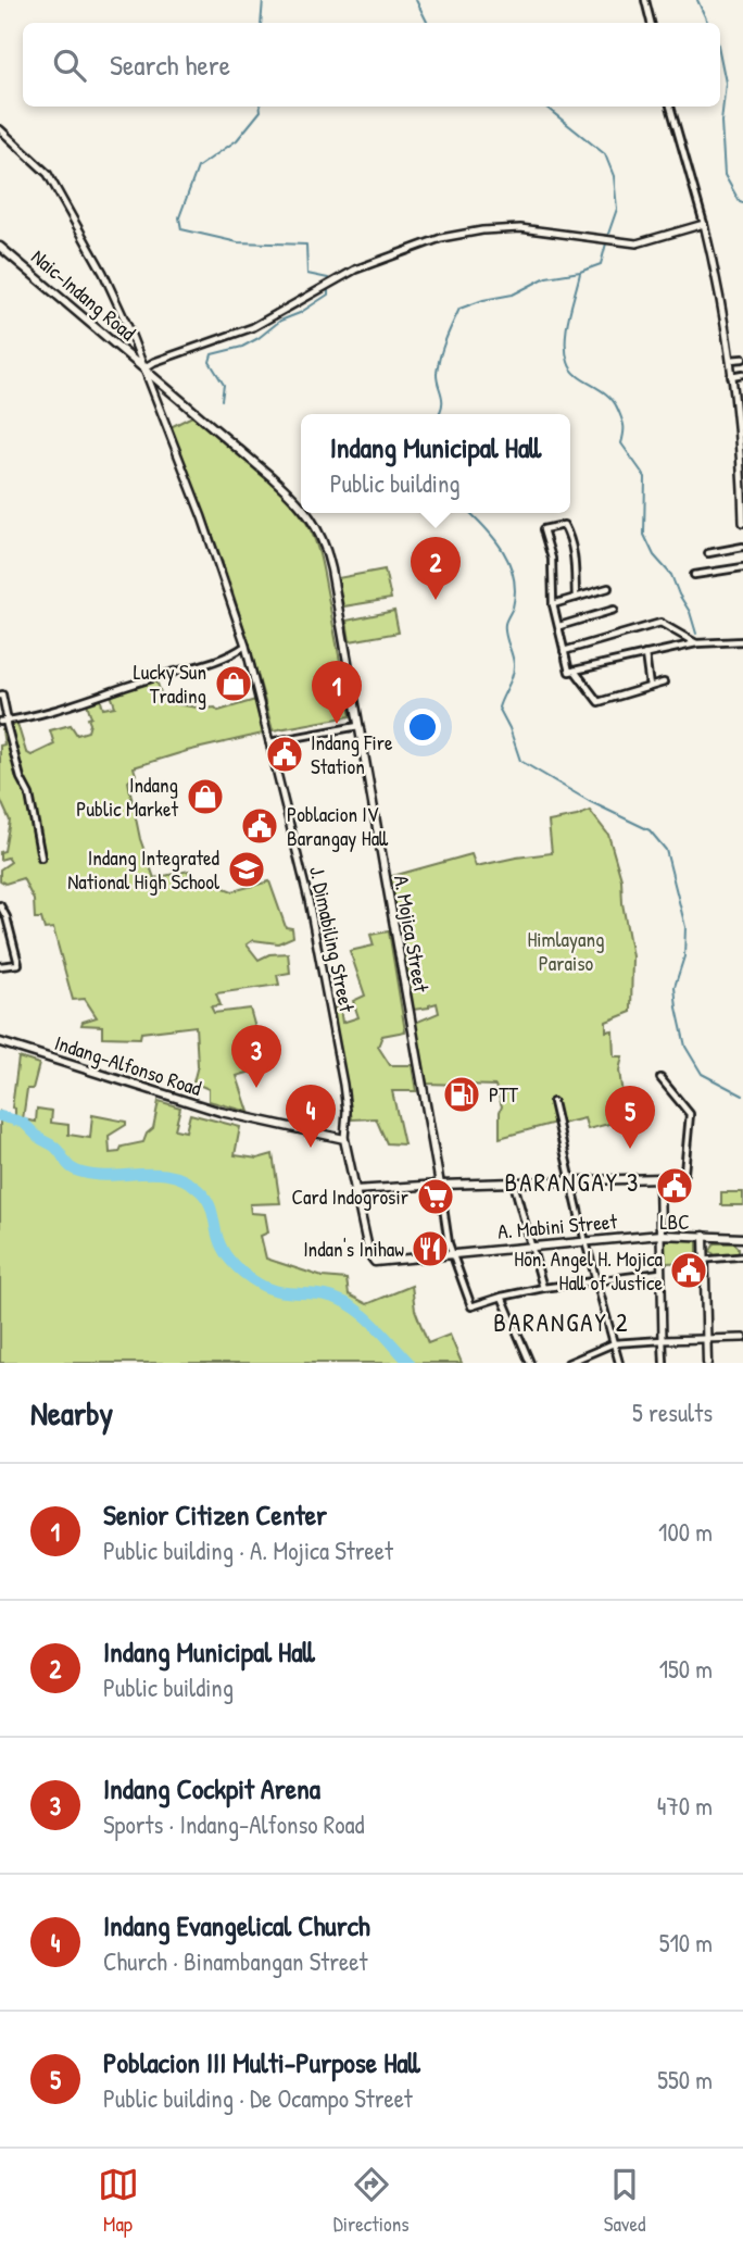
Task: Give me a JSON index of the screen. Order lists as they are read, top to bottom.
{
  "streets": {
    "main road": [
      "Naic–Indang Road",
      "A. Mojica Street",
      "J. Dimabiling Street",
      "Indang-Alfonso Road",
      "A. Mabini Street"
    ]
  },
  "crossings": [
    ["Naic–Indang Road", "A. Mojica Street"],
    ["Naic–Indang Road", "J. Dimabiling Street"],
    ["A. Mojica Street", "J. Dimabiling Street"],
    ["A. Mojica Street", "A. Mabini Street"],
    ["J. Dimabiling Street", "Indang-Alfonso Road"],
    ["J. Dimabiling Street", "A. Mabini Street"]
  ],
  "districts": ["BARANGAY 3", "BARANGAY 2"],
  "parks": ["Himlayang Paraiso"],
  "places": {
    "shop": ["Lucky Sun Trading", "Indang Public Market"],
    "public building": [
      "Indang Fire Station",
      "Poblacion IV Barangay Hall",
      "LBC",
      "Hon. Angel H. Mojica Hall of Justice"
    ],
    "school or university": ["Indang Integrated National High School"],
    "fuel station": ["PTT"],
    "supermarket": ["Card Indogrosir"],
    "restaurant": ["Indan's Inihaw"]
  },
  "page": {
    "search": "Search here",
    "popup": ["Indang Municipal Hall", "Public building"],
    "pins": [
      "2",
      "1",
      "3",
      "4",
      "5"
    ],
    "heading": ["Nearby", "5 results"],
    "list": [
      {
        "mark": "1",
        "name": "Senior Citizen Center",
        "note": "Public building · A. Mojica Street",
        "value": "100 m"
      },
      {
        "mark": "2",
        "name": "Indang Municipal Hall",
        "note": "Public building",
        "value": "150 m"
      },
      {
        "mark": "3",
        "name": "Indang Cockpit Arena",
        "note": "Sports · Indang-Alfonso Road",
        "value": "470 m"
      },
      {
        "mark": "4",
        "name": "Indang Evangelical Church",
        "note": "Church · Binambangan Street",
        "value": "510 m"
      },
      {
        "mark": "5",
        "name": "Poblacion III Multi-Purpose Hall",
        "note": "Public building · De Ocampo Street",
        "value": "550 m"
      }
    ],
    "nav": ["Map", "Directions", "Saved"]
  }
}
